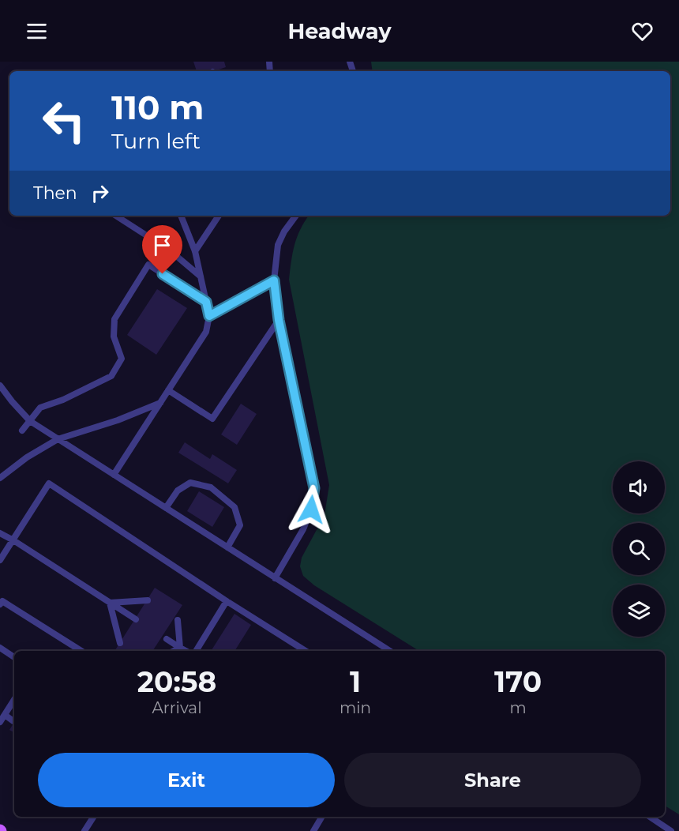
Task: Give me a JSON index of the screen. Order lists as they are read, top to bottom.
{
  "page": {
    "header": "Headway",
    "turn": ["110 m", "Turn left"],
    "then": "Then",
    "eta": [
      "20:58",
      "Arrival",
      "1",
      "min",
      "170",
      "m"
    ],
    "buttons": ["Exit", "Share"]
  }
}
